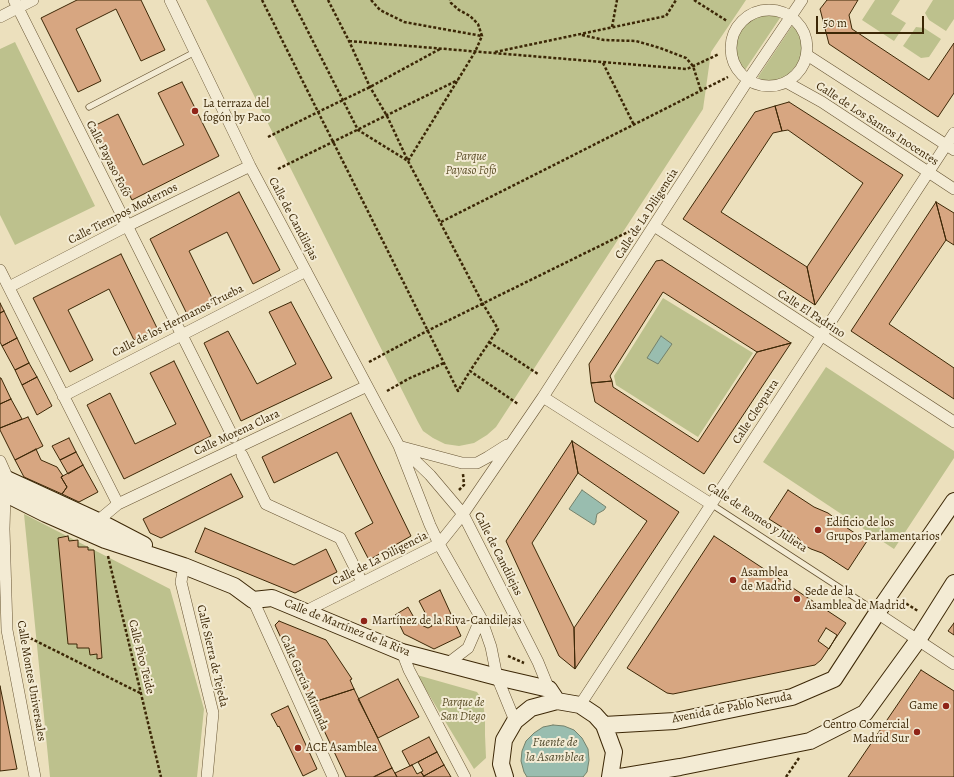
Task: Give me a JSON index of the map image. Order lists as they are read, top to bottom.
{
  "streets": {
    "main road": ["Calle de Martínez de la Riva", "Avenida de Pablo Neruda"],
    "street": [
      "Calle de Los Santos Inocentes",
      "Calle Payaso Fofó",
      "Calle Tiempos Modernos",
      "Calle de La Diligencia",
      "Calle de Candilejas",
      "Calle El Padrino",
      "Calle de los Hermanos Trueba",
      "Calle Cleopatra",
      "Calle Morena Clara",
      "Calle de Romeo y Julieta",
      "Calle Sierra de Tejeda",
      "Calle Montes Universales",
      "Calle García Miranda"
    ],
    "path": ["Calle Pico Teide"]
  },
  "crossings": [
    ["Calle de Los Santos Inocentes", "Calle Cleopatra"],
    ["Calle Payaso Fofó", "Calle Tiempos Modernos"],
    ["Calle Payaso Fofó", "Calle de los Hermanos Trueba"],
    ["Calle Tiempos Modernos", "Calle de Candilejas"],
    ["Calle de La Diligencia", "Calle de Candilejas"],
    ["Calle de La Diligencia", "Calle El Padrino"],
    ["Calle de La Diligencia", "Calle de Romeo y Julieta"],
    ["Calle de La Diligencia", "Calle de Martínez de la Riva"],
    ["Calle de Candilejas", "Calle de los Hermanos Trueba"],
    ["Calle de Candilejas", "Calle Morena Clara"],
    ["Calle de Candilejas", "Calle de Martínez de la Riva"],
    ["Calle El Padrino", "Calle Cleopatra"],
    ["Calle Cleopatra", "Calle de Romeo y Julieta"],
    ["Calle Cleopatra", "Calle de Martínez de la Riva"],
    ["Calle de Romeo y Julieta", "Avenida de Pablo Neruda"],
    ["Calle de Martínez de la Riva", "Calle García Miranda"]
  ],
  "water": ["Fuente de la Asamblea"],
  "parks": ["Parque Payaso Fofó", "Parque de San Diego"],
  "places": [
    "La terraza del fogón by Paco",
    "Edificio de los Grupos Parlamentarios",
    "Asamblea de Madrid",
    "Sede de la Asamblea de Madrid",
    "Martínez de la Riva-Candilejas",
    "Game",
    "Centro Comercial Madrid Sur",
    "ACE Asamblea"
  ],
  "scale_bar": "50 m"
}
